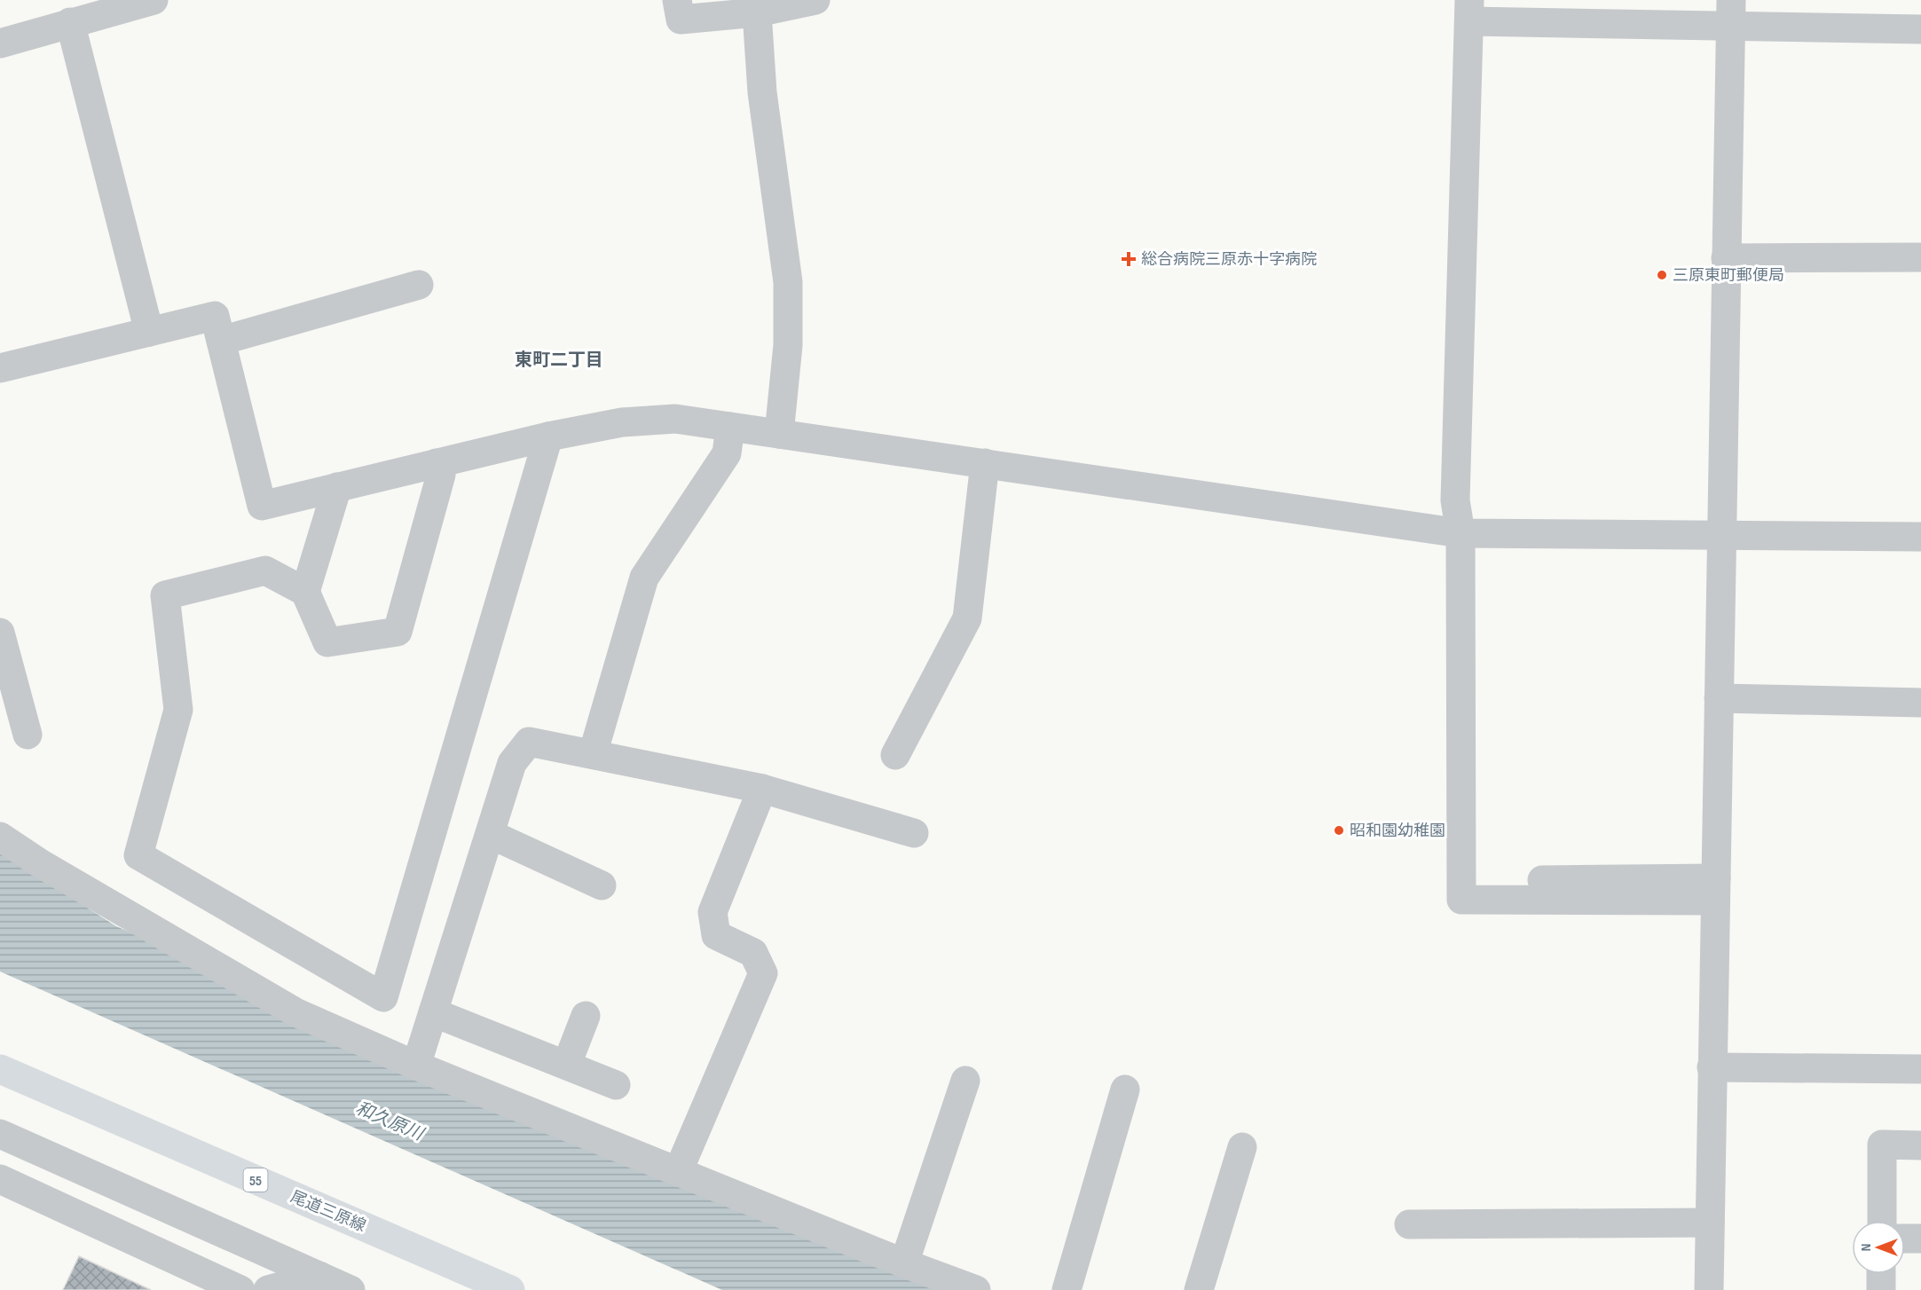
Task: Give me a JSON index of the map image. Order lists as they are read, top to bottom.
{
  "streets": {
    "main road": ["55", "尾道三原線"]
  },
  "districts": ["東町二丁目"],
  "water": ["和久原川"],
  "places": {
    "health": ["総合病院三原赤十字病院"],
    "other": ["三原東町郵便局", "昭和園幼稚園"]
  },
  "north": "left"
}
